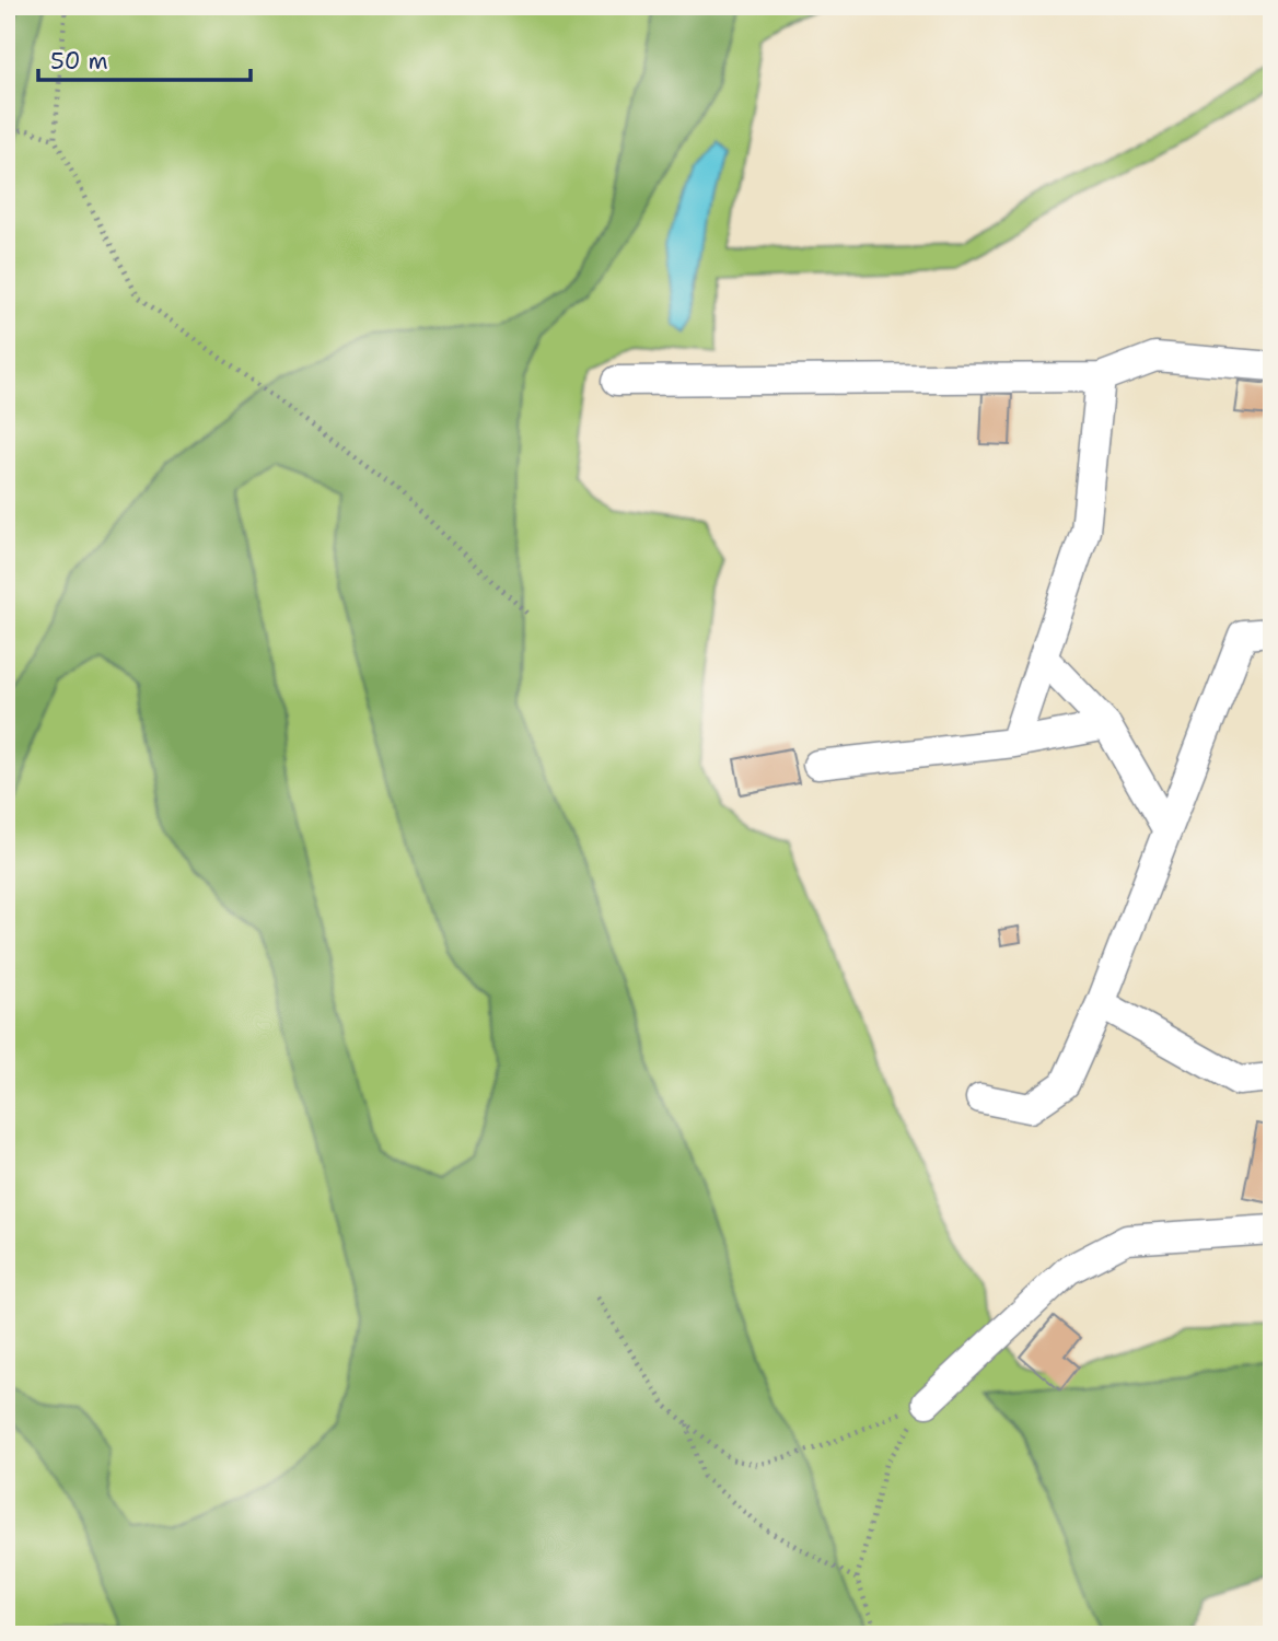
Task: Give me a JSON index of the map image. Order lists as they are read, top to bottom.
{
  "scale_bar": "50 m"
}
